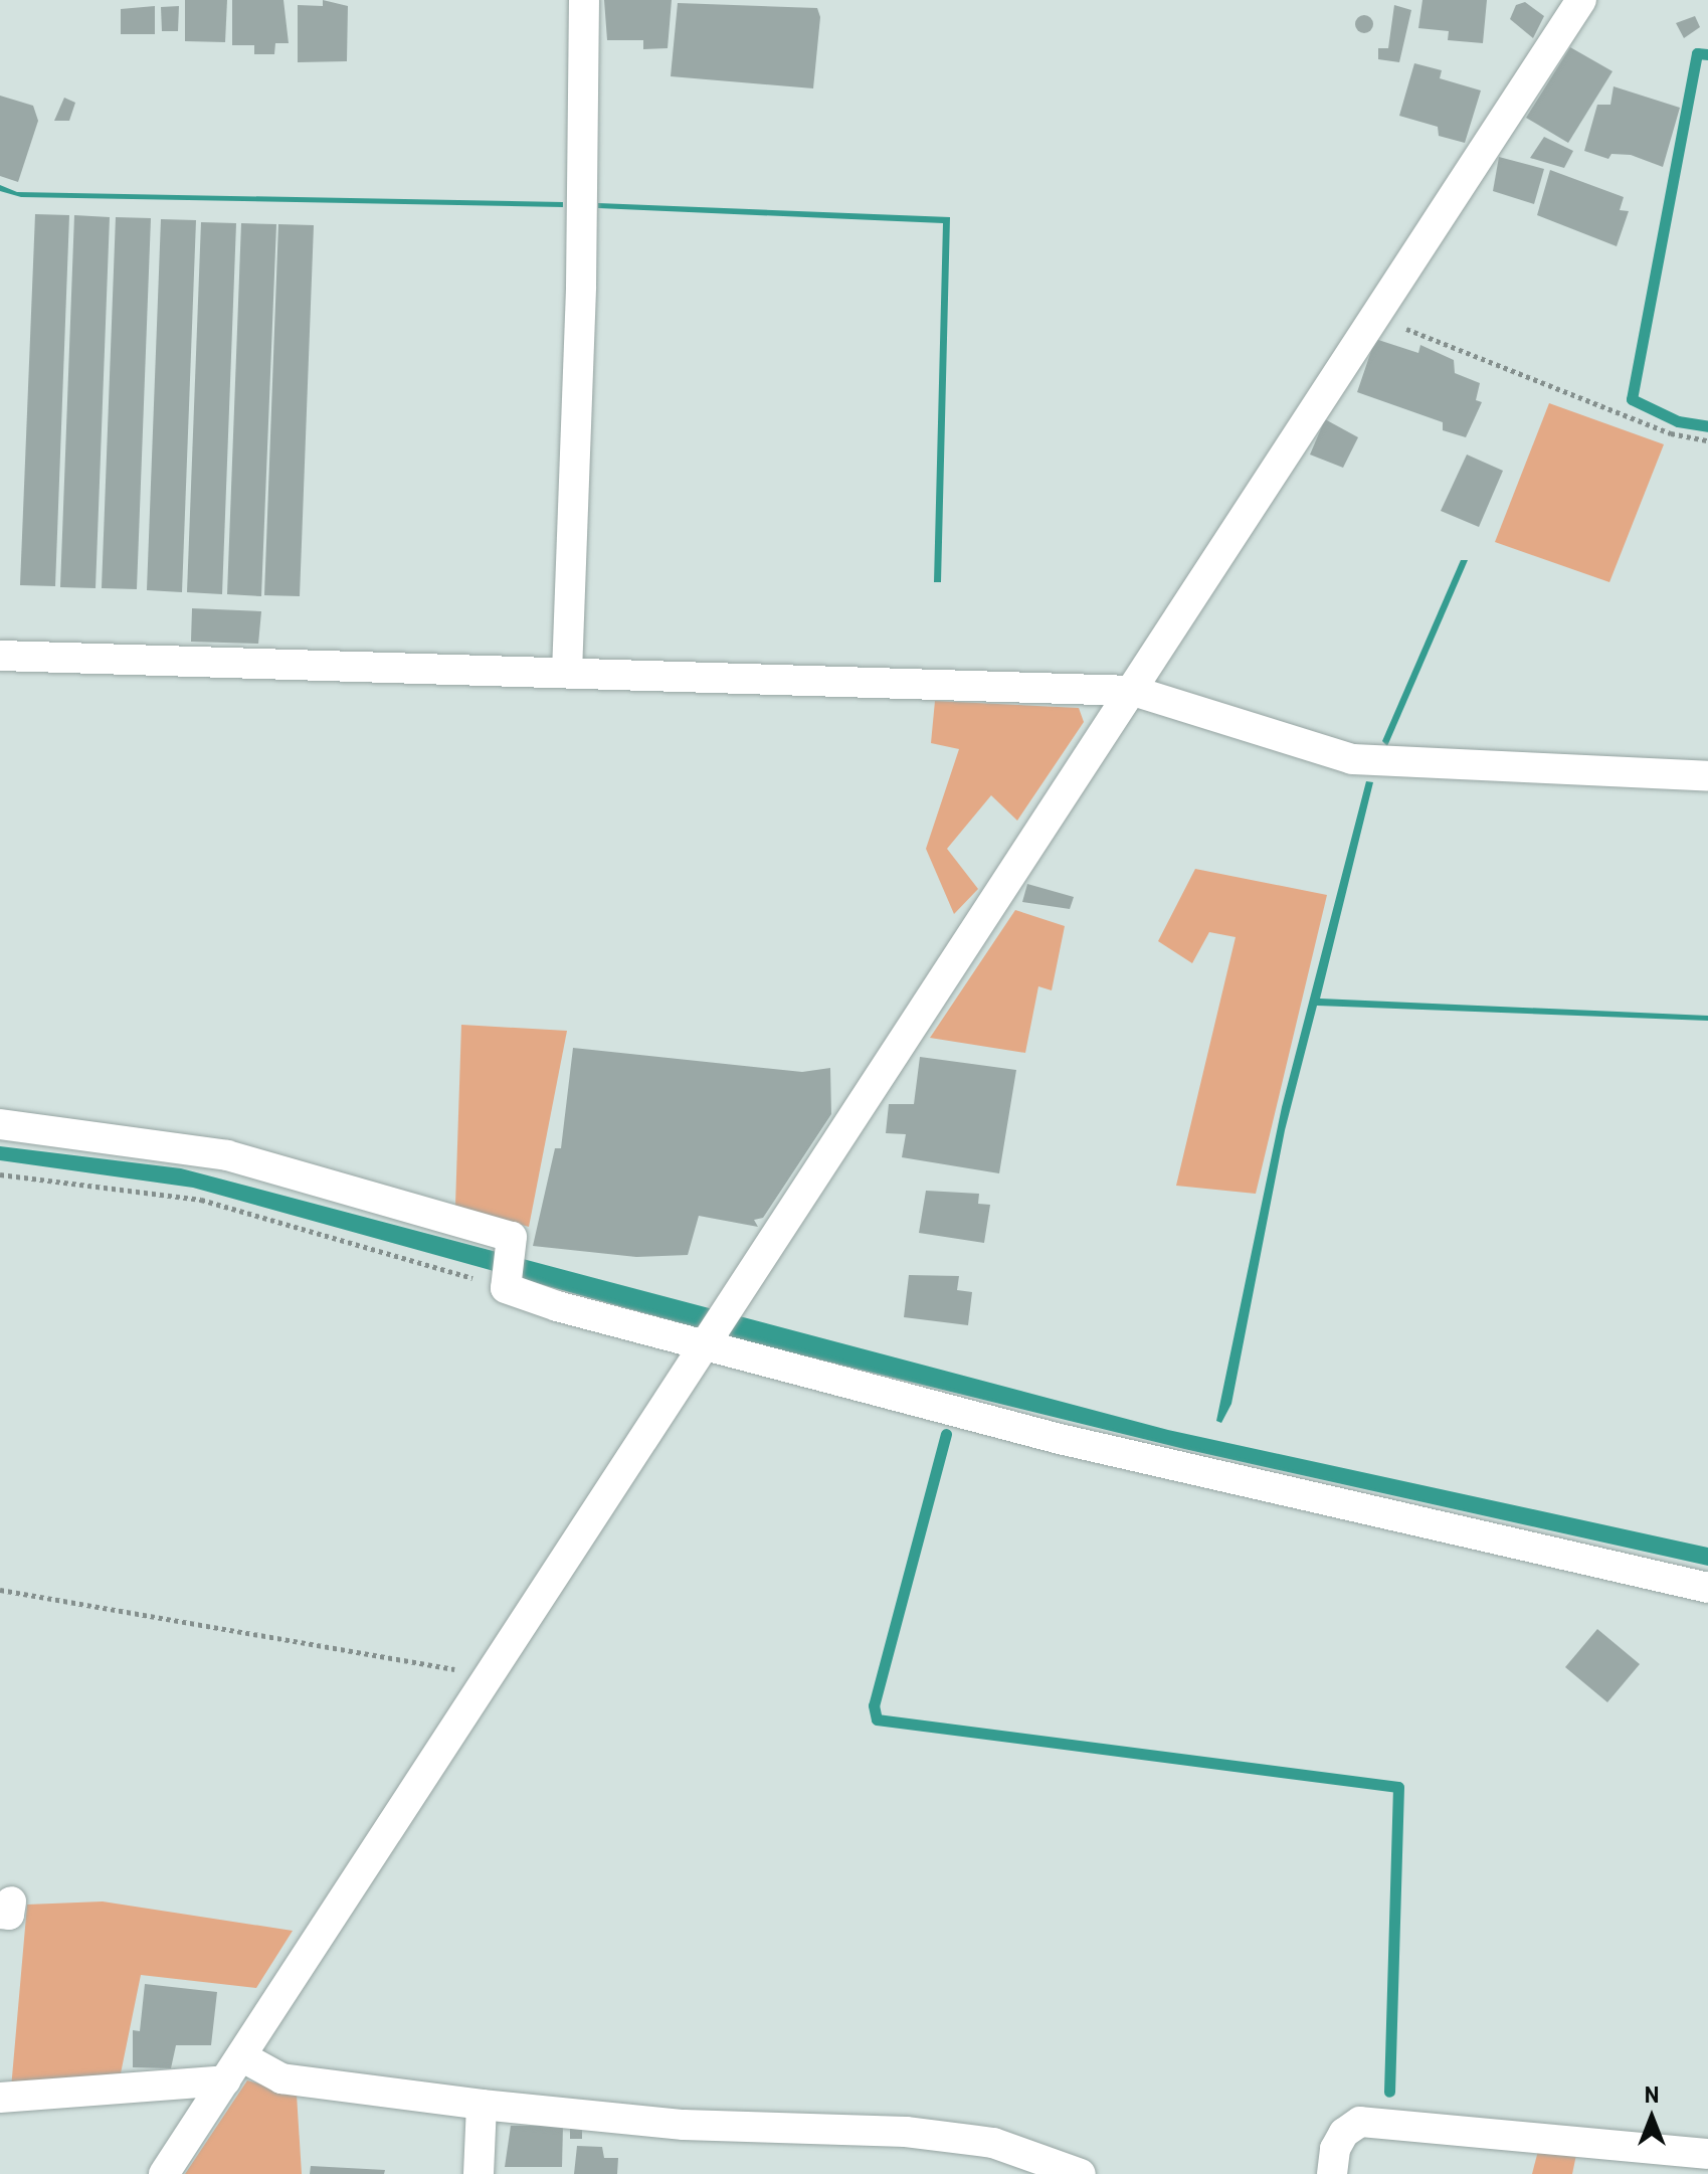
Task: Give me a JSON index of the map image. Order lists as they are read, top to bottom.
{
  "north": "top"
}
